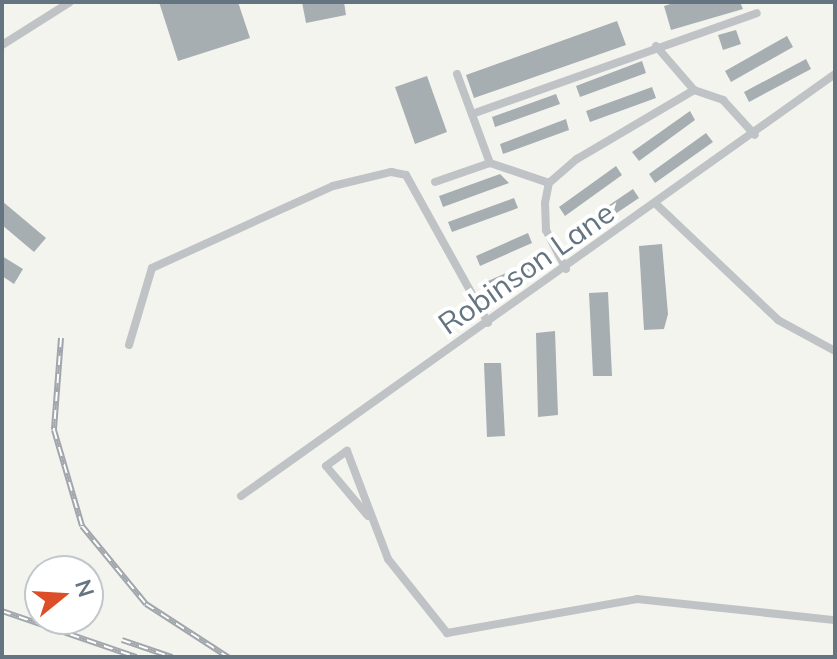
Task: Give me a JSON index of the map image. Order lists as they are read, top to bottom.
{
  "streets": {
    "street": ["Robinson Lane"]
  },
  "north": "right"
}
